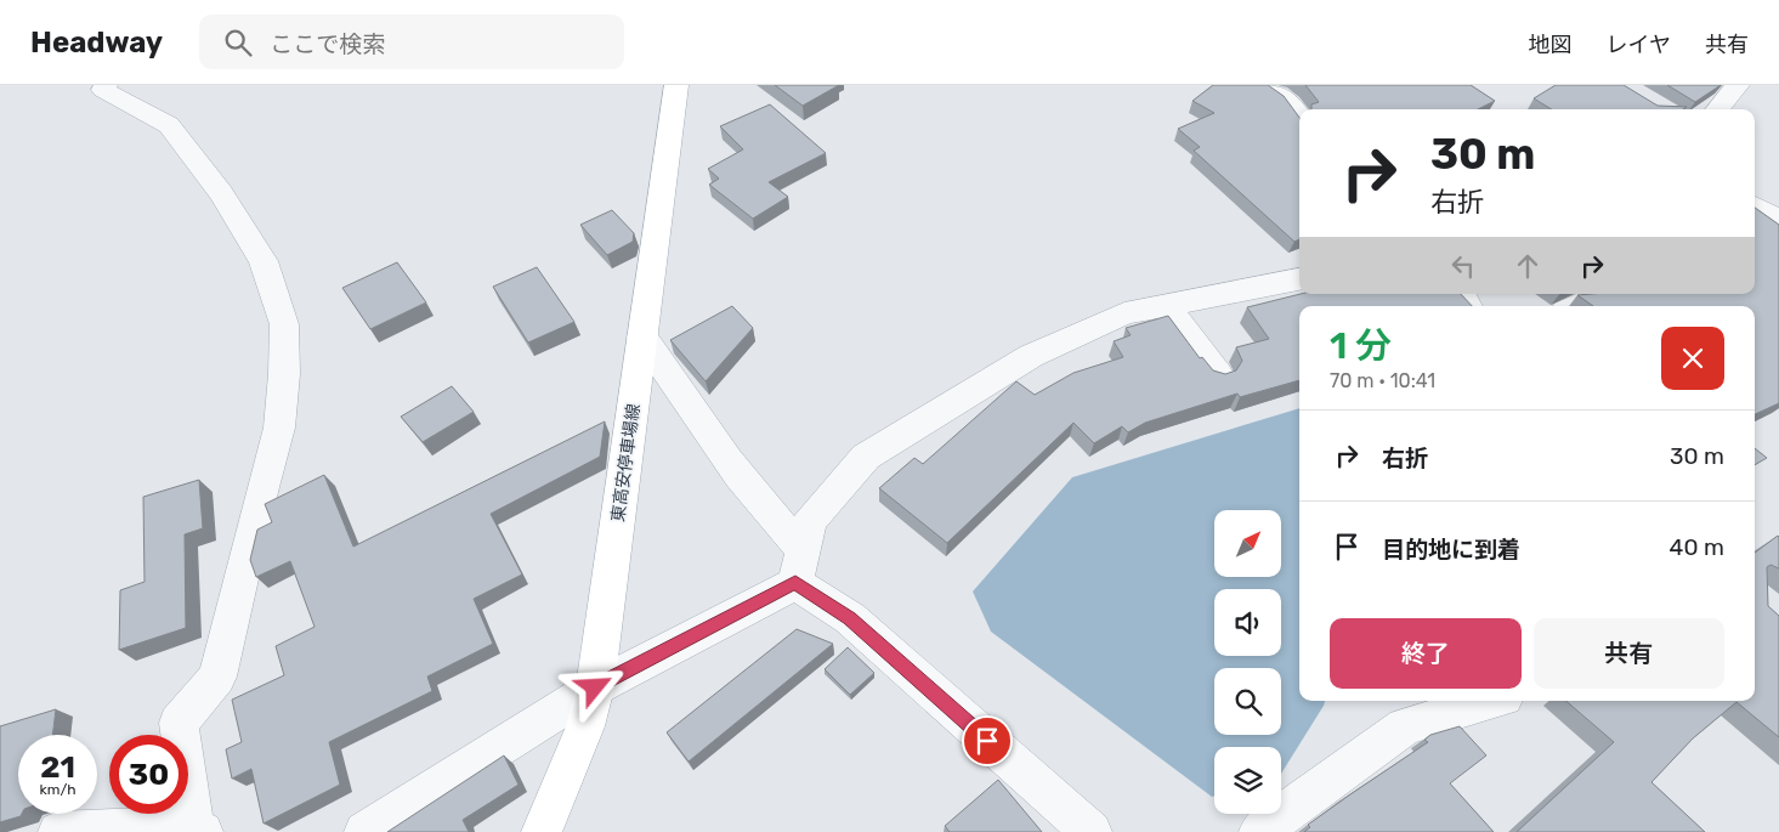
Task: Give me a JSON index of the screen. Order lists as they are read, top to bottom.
{
  "streets": {
    "main road": ["東高安停車場線"]
  },
  "north": "top right",
  "page": {
    "header": "Headway",
    "search": "ここで検索",
    "nav": ["地図", "レイヤ", "共有"],
    "turn": ["30 m", "右折"],
    "heading": ["1 分", "70 m · 10:41"],
    "list": [
      {
        "name": "右折",
        "value": "30 m"
      },
      {
        "name": "目的地に到着",
        "value": "40 m"
      }
    ],
    "buttons": ["終了", "共有"],
    "speed": "21 km/h",
    "limit": "30"
  }
}
